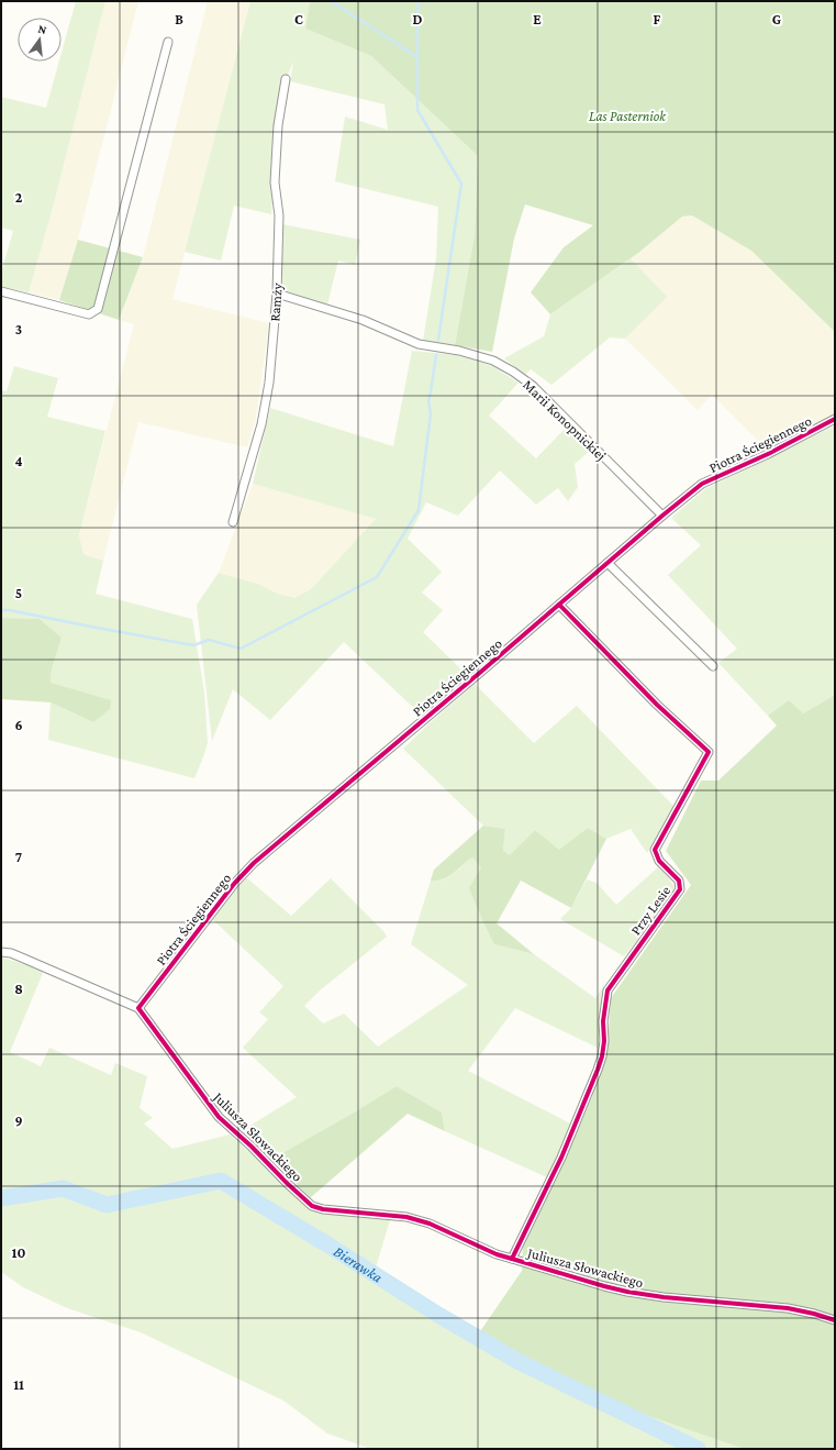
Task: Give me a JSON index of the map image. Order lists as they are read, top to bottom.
{
  "streets": {
    "street": [
      "Ramży",
      "Marii Konopnickiej",
      "Piotra Ściegiennego",
      "Przy Lesie",
      "Juliusza Słowackiego"
    ]
  },
  "crossings": [
    ["Ramży", "Marii Konopnickiej"],
    ["Marii Konopnickiej", "Piotra Ściegiennego"],
    ["Piotra Ściegiennego", "Przy Lesie"],
    ["Piotra Ściegiennego", "Juliusza Słowackiego"],
    ["Przy Lesie", "Juliusza Słowackiego"]
  ],
  "water": ["Bierawka"],
  "parks": ["Las Pasterniok"],
  "north": "top",
  "grid": {
    "columns": [
      "B",
      "C",
      "D",
      "E",
      "F",
      "G"
    ],
    "rows": [
      "2",
      "3",
      "4",
      "5",
      "6",
      "7",
      "8",
      "9",
      "10",
      "11"
    ]
  }
}
